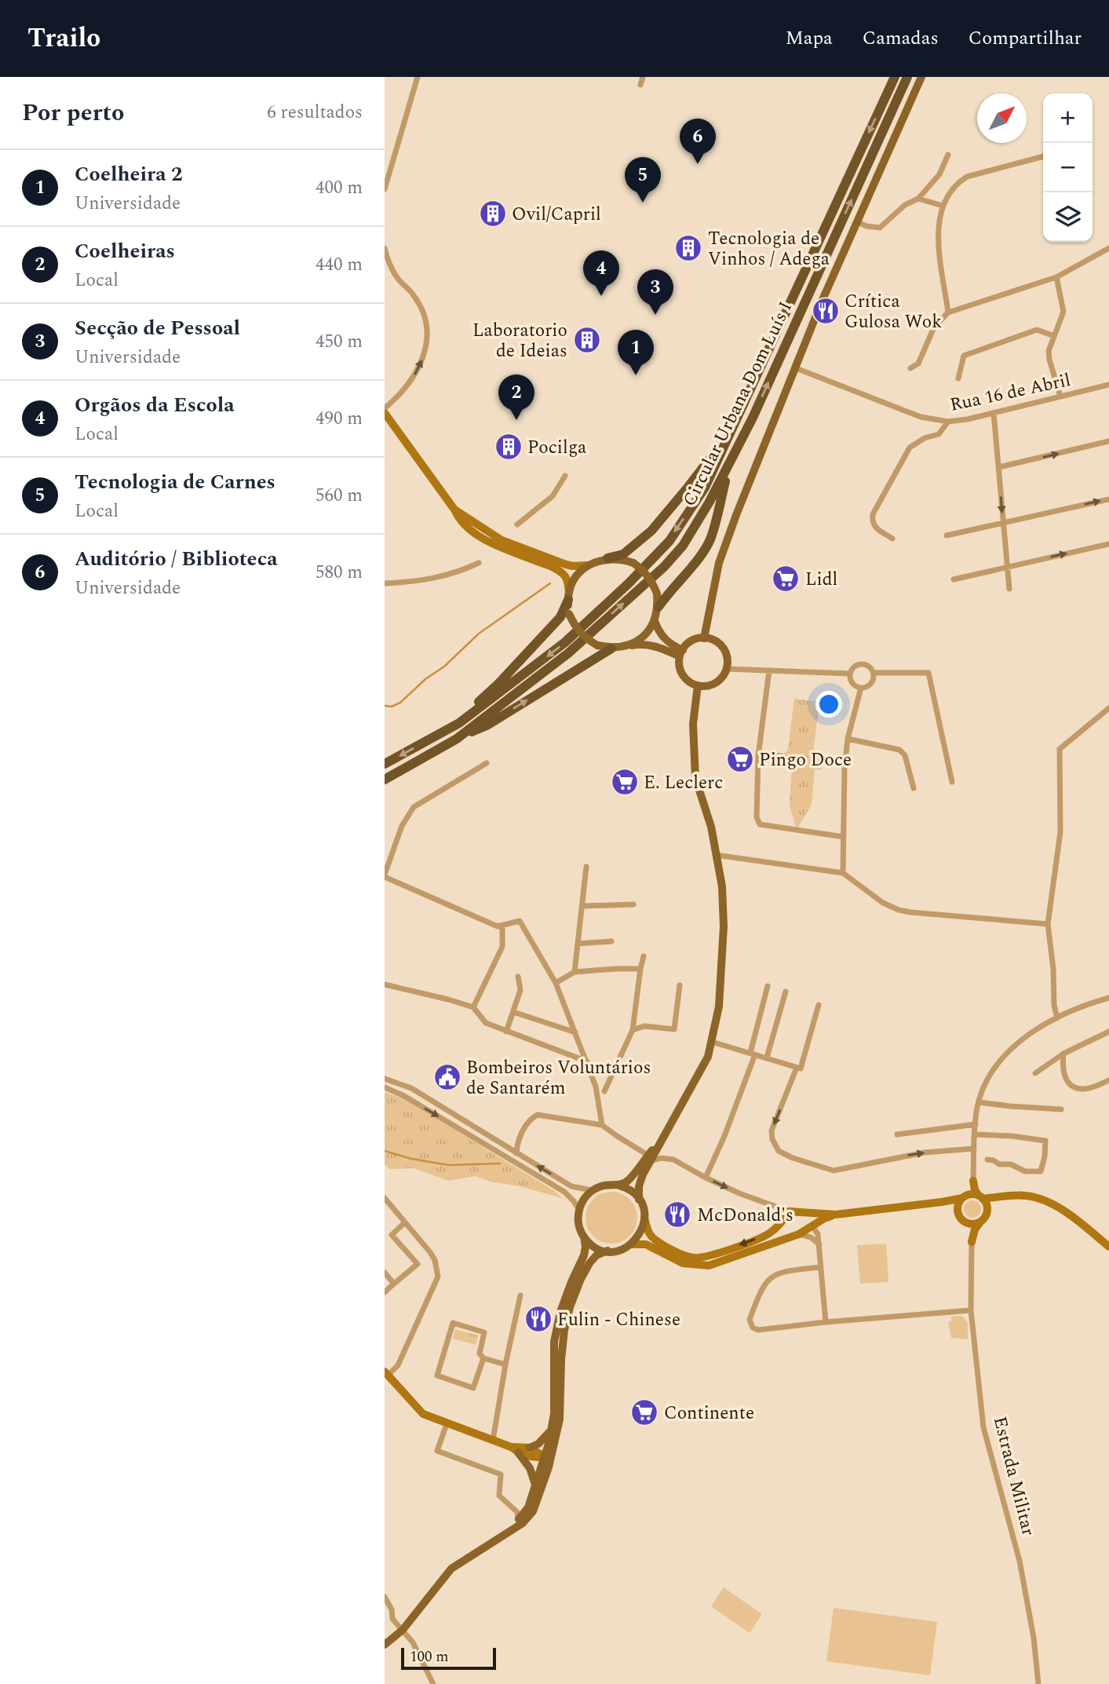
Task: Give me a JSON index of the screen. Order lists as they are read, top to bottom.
{
  "streets": {
    "highway": ["Circular Urbana Dom Luís I"],
    "street": ["Rua 16 de Abril", "Estrada Militar"]
  },
  "places": {
    "building": [
      "Ovil/Capril",
      "Tecnologia de Vinhos / Adega",
      "Laboratorio de Ideias",
      "Pocilga"
    ],
    "restaurant": ["Crítica Gulosa Wok", "McDonald's", "Fulin - Chinese"],
    "supermarket": [
      "Lidl",
      "Pingo Doce",
      "E. Leclerc",
      "Continente"
    ],
    "public building": ["Bombeiros Voluntários de Santarém"]
  },
  "scale_bar": "100 m",
  "north": "top right",
  "page": {
    "header": "Trailo",
    "nav": ["Mapa", "Camadas", "Compartilhar"],
    "heading": ["Por perto", "6 resultados"],
    "map_buttons": ["+", "−"],
    "pins": [
      "6",
      "5",
      "4",
      "3",
      "1",
      "2"
    ],
    "list": [
      {
        "mark": "1",
        "name": "Coelheira 2",
        "note": "Universidade",
        "value": "400 m"
      },
      {
        "mark": "2",
        "name": "Coelheiras",
        "note": "Local",
        "value": "440 m"
      },
      {
        "mark": "3",
        "name": "Secção de Pessoal",
        "note": "Universidade",
        "value": "450 m"
      },
      {
        "mark": "4",
        "name": "Orgãos da Escola",
        "note": "Local",
        "value": "490 m"
      },
      {
        "mark": "5",
        "name": "Tecnologia de Carnes",
        "note": "Local",
        "value": "560 m"
      },
      {
        "mark": "6",
        "name": "Auditório / Biblioteca",
        "note": "Universidade",
        "value": "580 m"
      }
    ],
    "scale": "100 m"
  }
}
